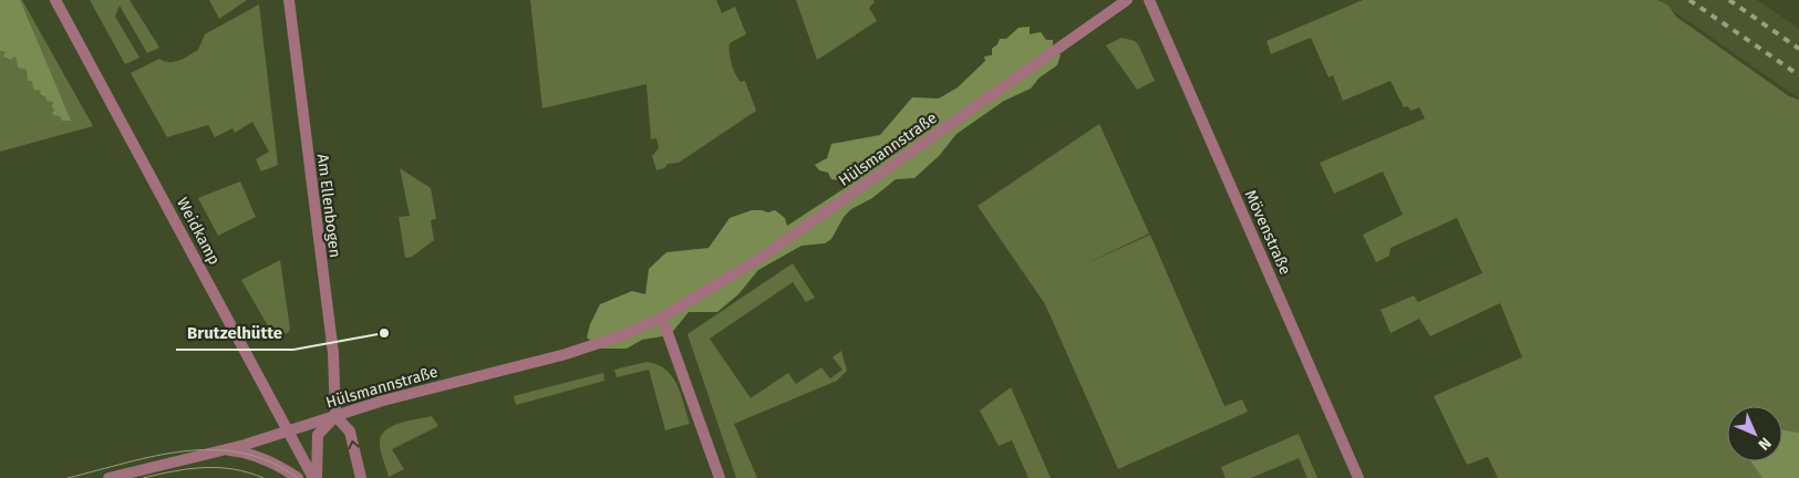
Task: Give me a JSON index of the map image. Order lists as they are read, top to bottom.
{
  "streets": {
    "street": [
      "Hülsmannstraße",
      "Am Ellenbogen",
      "Weidkamp",
      "Mövenstraße"
    ]
  },
  "crossings": [
    ["Hülsmannstraße", "Am Ellenbogen"],
    ["Hülsmannstraße", "Weidkamp"],
    ["Am Ellenbogen", "Weidkamp"]
  ],
  "places": ["Brutzelhütte"],
  "north": "bottom right"
}
